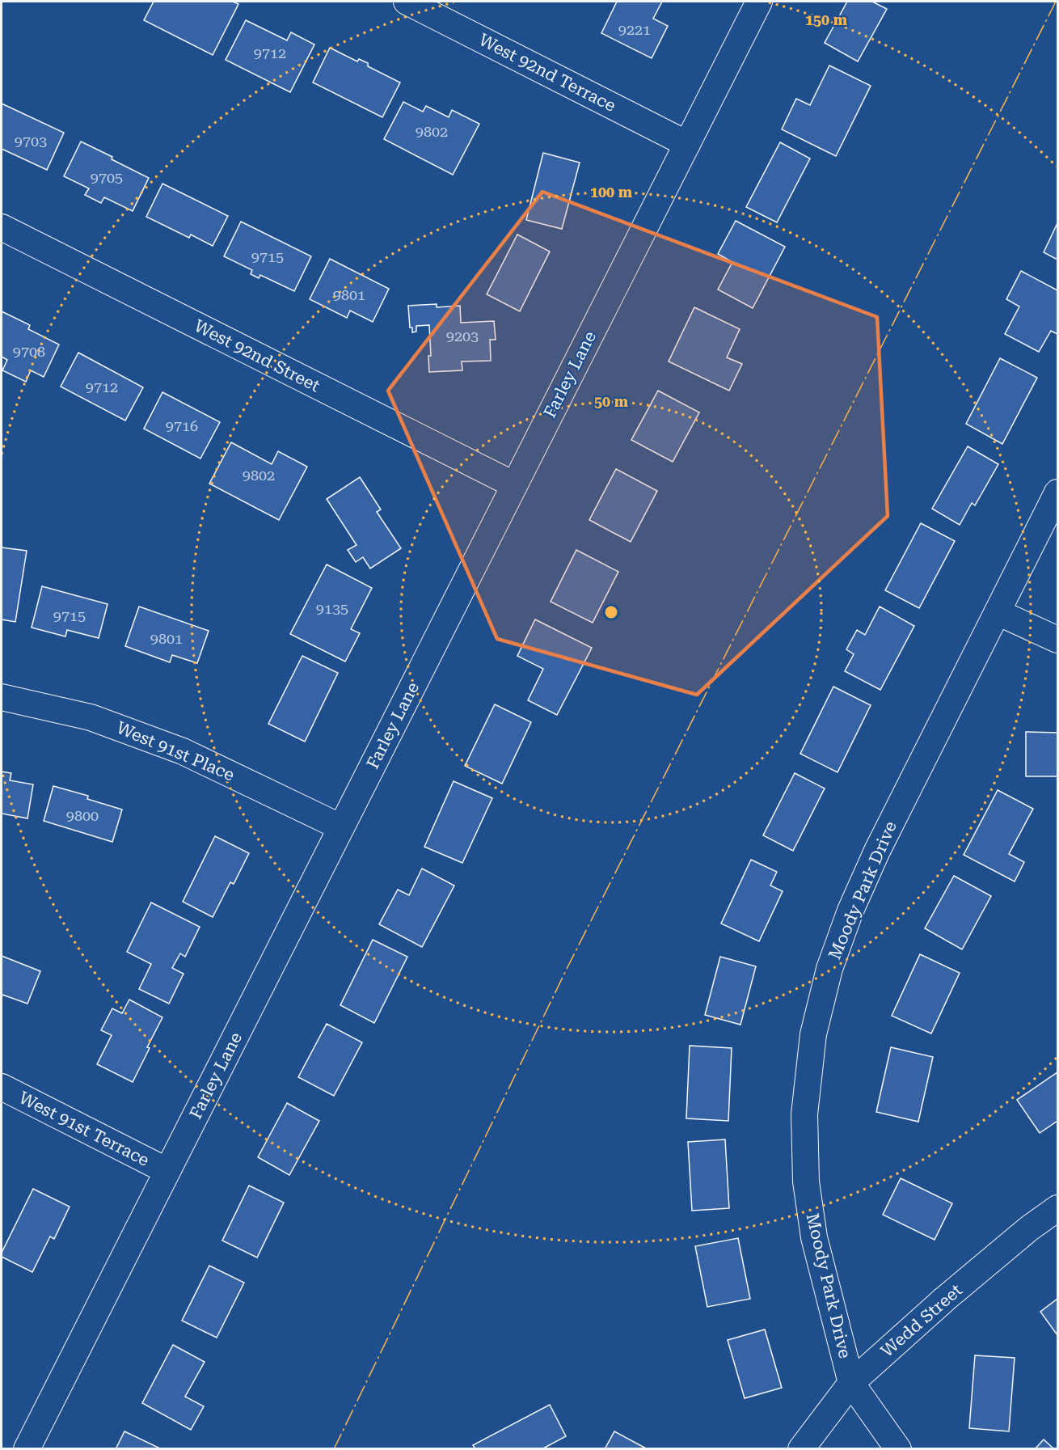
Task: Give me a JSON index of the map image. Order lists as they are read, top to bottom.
{
  "streets": {
    "street": [
      "West 92nd Terrace",
      "West 92nd Street",
      "Farley Lane",
      "West 91st Place",
      "Moody Park Drive",
      "West 91st Terrace",
      "Wedd Street"
    ]
  },
  "crossings": [
    ["West 92nd Terrace", "Farley Lane"],
    ["West 92nd Street", "Farley Lane"],
    ["Farley Lane", "West 91st Place"],
    ["Farley Lane", "West 91st Terrace"],
    ["Moody Park Drive", "Wedd Street"]
  ],
  "house_numbers": [
    "9221",
    "9712",
    "9802",
    "9703",
    "9705",
    "9715",
    "9801",
    "9203",
    "9708",
    "9712",
    "9716",
    "9802",
    "9135",
    "9715",
    "9801",
    "9800"
  ],
  "rings": ["150 m", "100 m", "50 m"]
}
